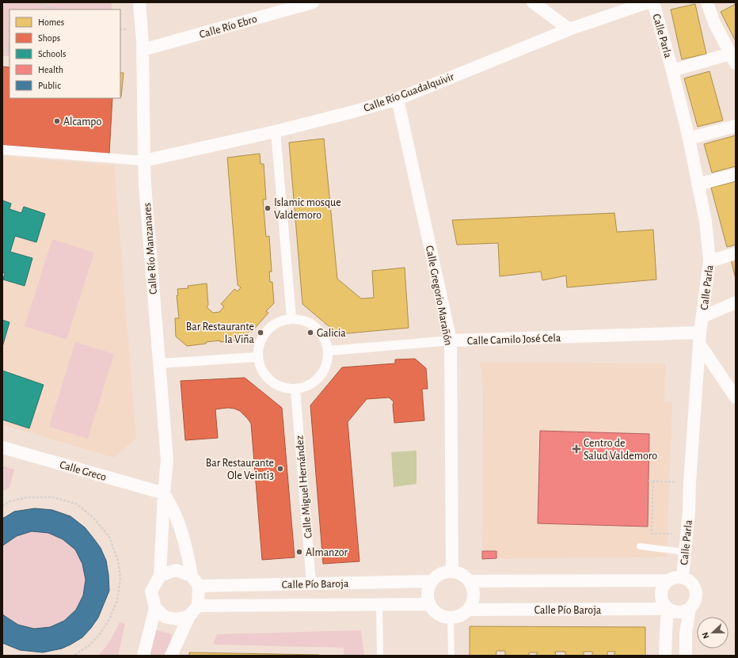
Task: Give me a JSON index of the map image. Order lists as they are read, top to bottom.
{
  "streets": {
    "street": [
      "Calle Río Ebro",
      "Calle Parla",
      "Calle Río Guadalquivir",
      "Calle Río Manzanares",
      "Calle Gregorio Marañón",
      "Calle Camilo José Cela",
      "Calle Greco",
      "Calle Miguel Hernández",
      "Calle Pío Baroja"
    ]
  },
  "crossings": [
    ["Calle Río Ebro", "Calle Río Manzanares"],
    ["Calle Parla", "Calle Camilo José Cela"],
    ["Calle Parla", "Calle Pío Baroja"],
    ["Calle Río Guadalquivir", "Calle Río Manzanares"],
    ["Calle Río Guadalquivir", "Calle Gregorio Marañón"],
    ["Calle Río Manzanares", "Calle Greco"],
    ["Calle Río Manzanares", "Calle Pío Baroja"],
    ["Calle Gregorio Marañón", "Calle Camilo José Cela"],
    ["Calle Gregorio Marañón", "Calle Pío Baroja"],
    ["Calle Camilo José Cela", "Calle Miguel Hernández"],
    ["Calle Miguel Hernández", "Calle Pío Baroja"]
  ],
  "places": {
    "other": [
      "Alcampo",
      "Islamic mosque Valdemoro",
      "Bar Restaurante la Viña",
      "Galicia",
      "Bar Restaurante Ole Veinti3",
      "Almanzor"
    ],
    "health": ["Centro de Salud Valdemoro"]
  },
  "legend": [
    "Homes",
    "Shops",
    "Schools",
    "Health",
    "Public"
  ],
  "north": "left"
}
